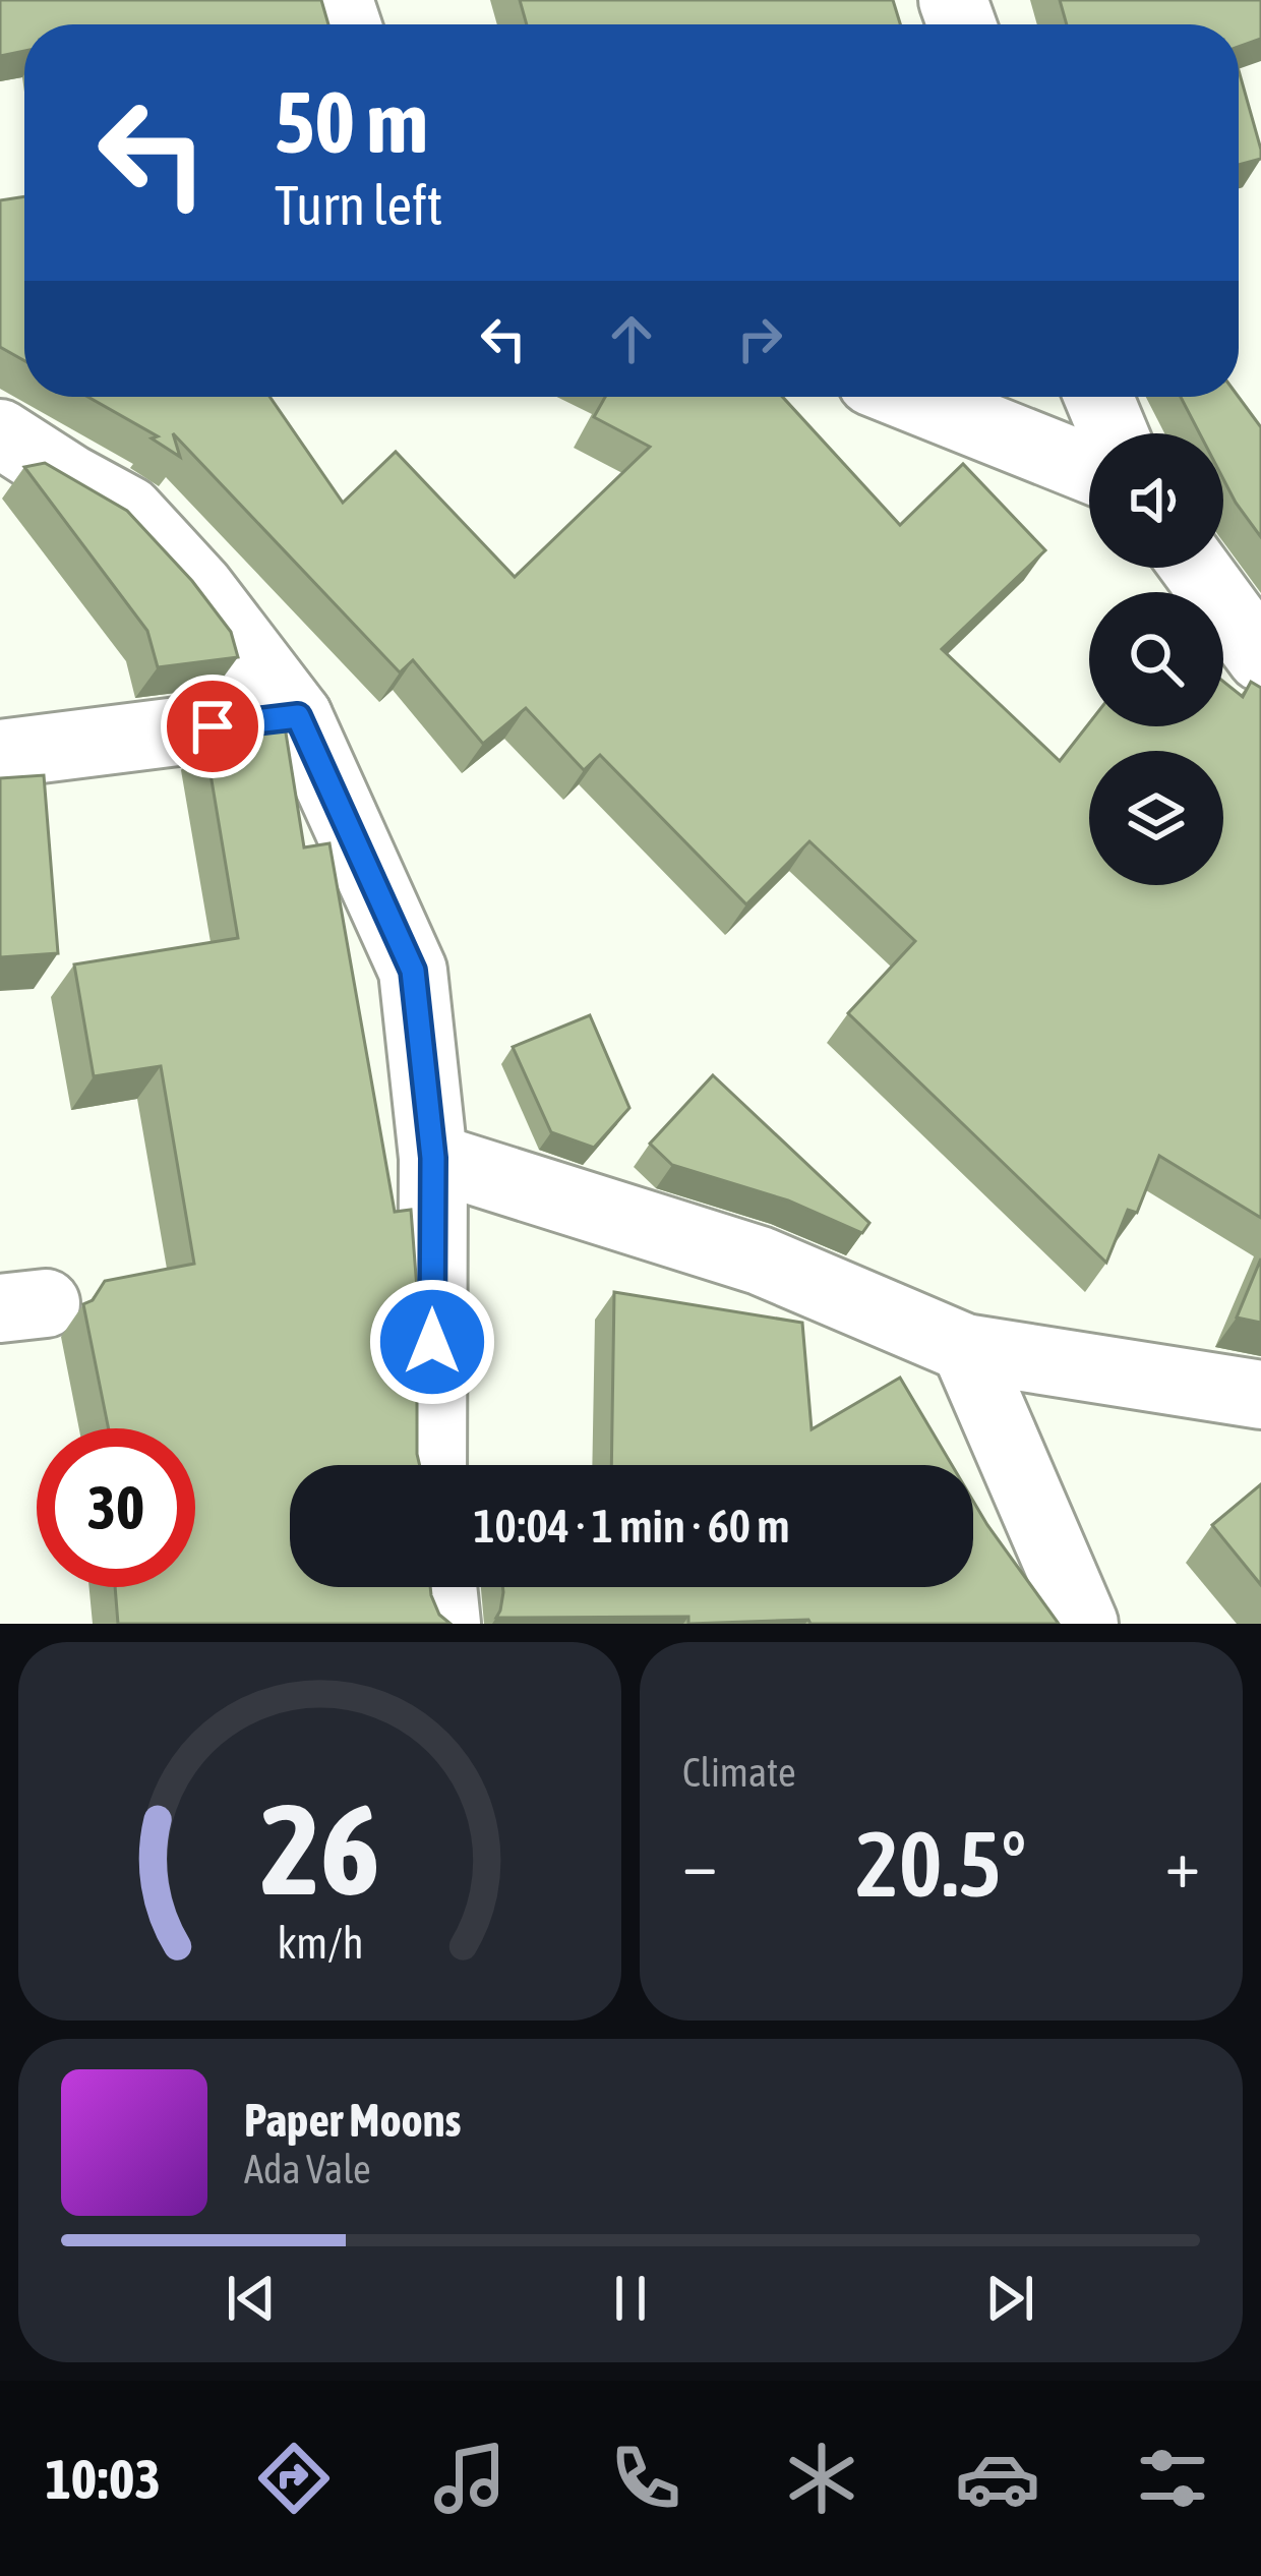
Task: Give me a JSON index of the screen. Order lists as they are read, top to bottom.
{
  "page": {
    "turn": ["50 m", "Turn left"],
    "limit": "30",
    "trip": "10:04 · 1 min · 60 m",
    "tile": "Climate",
    "heat": ["−", "20.5°", "+"],
    "song": ["Paper Moons", "Ada Vale"],
    "tabs": "10:03",
    "gauge": ["26", "km/h"]
  }
}
